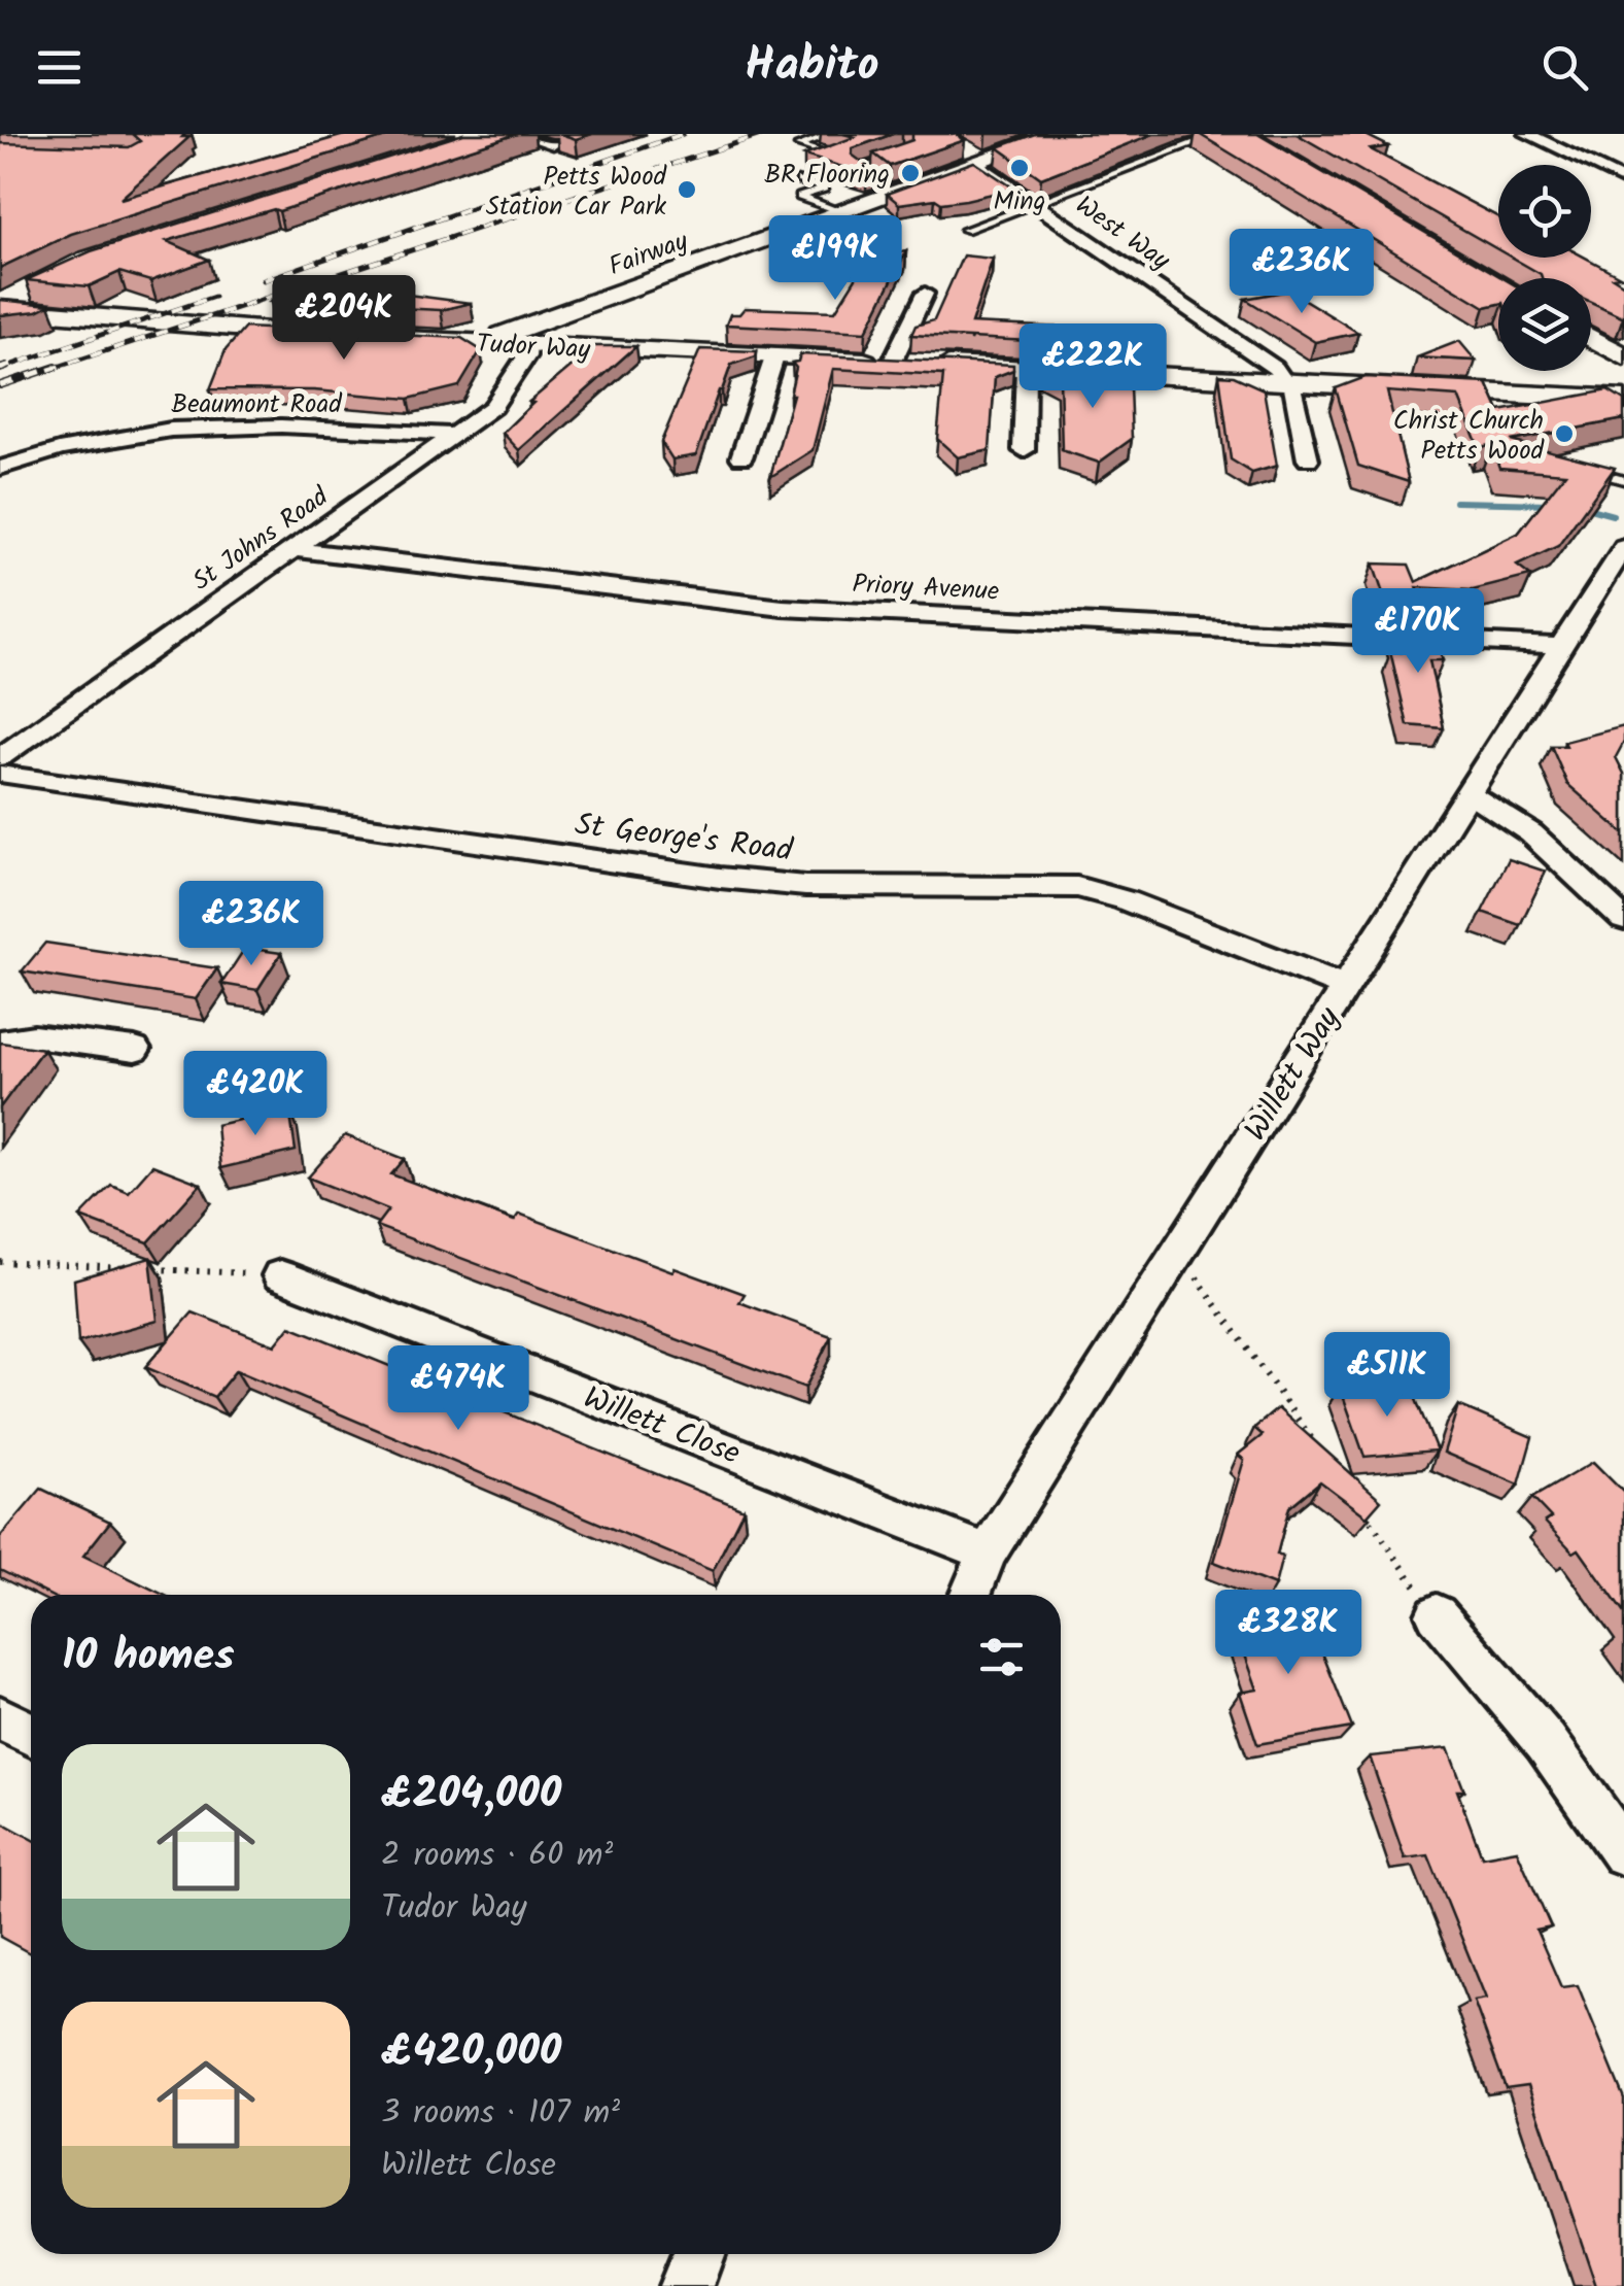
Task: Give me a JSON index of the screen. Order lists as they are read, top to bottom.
{
  "streets": {
    "street": [
      "West Way",
      "Fairway",
      "Tudor Way",
      "Beaumont Road",
      "St Johns Road",
      "Priory Avenue",
      "St George's Road",
      "Willett Way",
      "Willett Close"
    ]
  },
  "crossings": [
    ["West Way", "Fairway"],
    ["West Way", "Tudor Way"],
    ["Fairway", "Tudor Way"],
    ["Tudor Way", "St Johns Road"],
    ["Beaumont Road", "St Johns Road"],
    ["St Johns Road", "Priory Avenue"],
    ["Priory Avenue", "Willett Way"],
    ["St George's Road", "Willett Way"],
    ["Willett Way", "Willett Close"]
  ],
  "places": [
    "Ming",
    "BR Flooring",
    "Petts Wood Station Car Park",
    "Christ Church Petts Wood"
  ],
  "page": {
    "header": "Habito",
    "price": [
      "£199K",
      "£236K",
      "£204K",
      "£222K",
      "£170K",
      "£236K",
      "£420K",
      "£511K",
      "£474K",
      "£328K"
    ],
    "heading": "10 homes",
    "list": [
      {
        "name": "£204,000",
        "note": "2 rooms · 60 m² · Tudor Way"
      },
      {
        "name": "£420,000",
        "note": "3 rooms · 107 m² · Willett Close"
      }
    ]
  }
}
